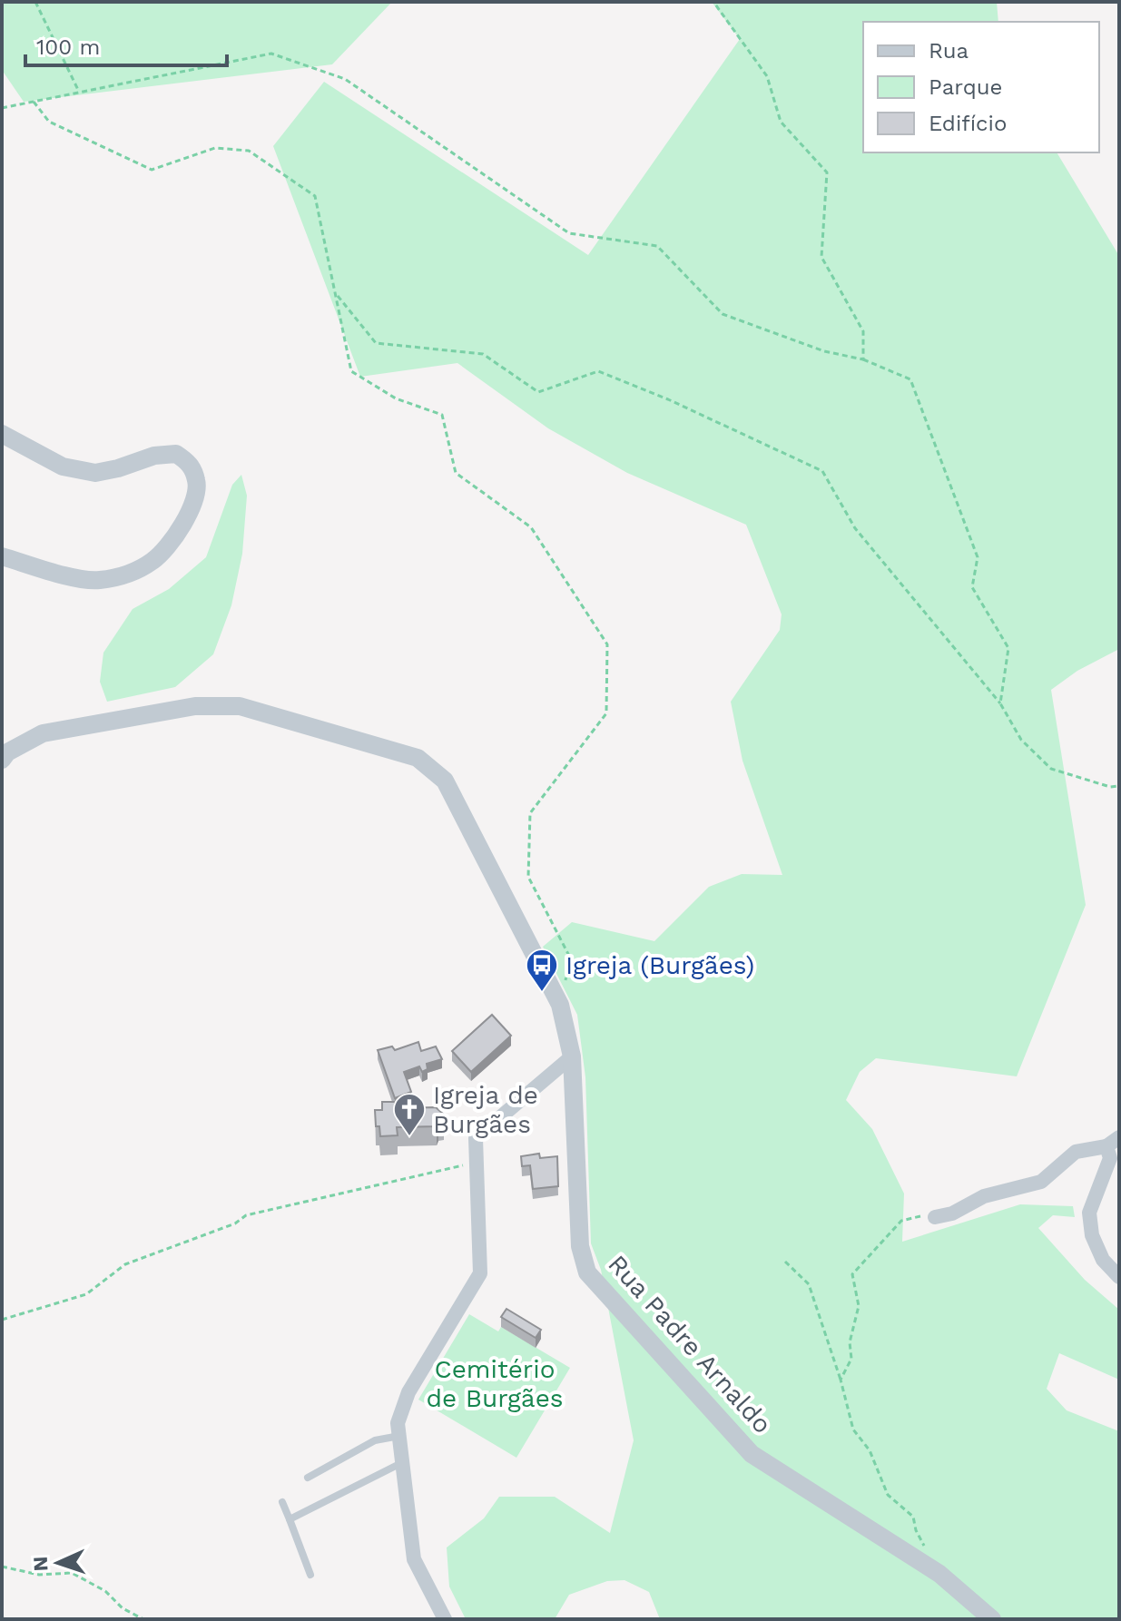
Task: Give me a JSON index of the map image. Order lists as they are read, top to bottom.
{
  "streets": {
    "street": ["Rua Padre Arnaldo"]
  },
  "parks": ["Cemitério de Burgães"],
  "places": {
    "bus stop": ["Igreja (Burgães)"],
    "church": ["Igreja de Burgães"]
  },
  "legend": ["Rua", "Parque", "Edifício"],
  "scale_bar": "100 m",
  "north": "left"
}
